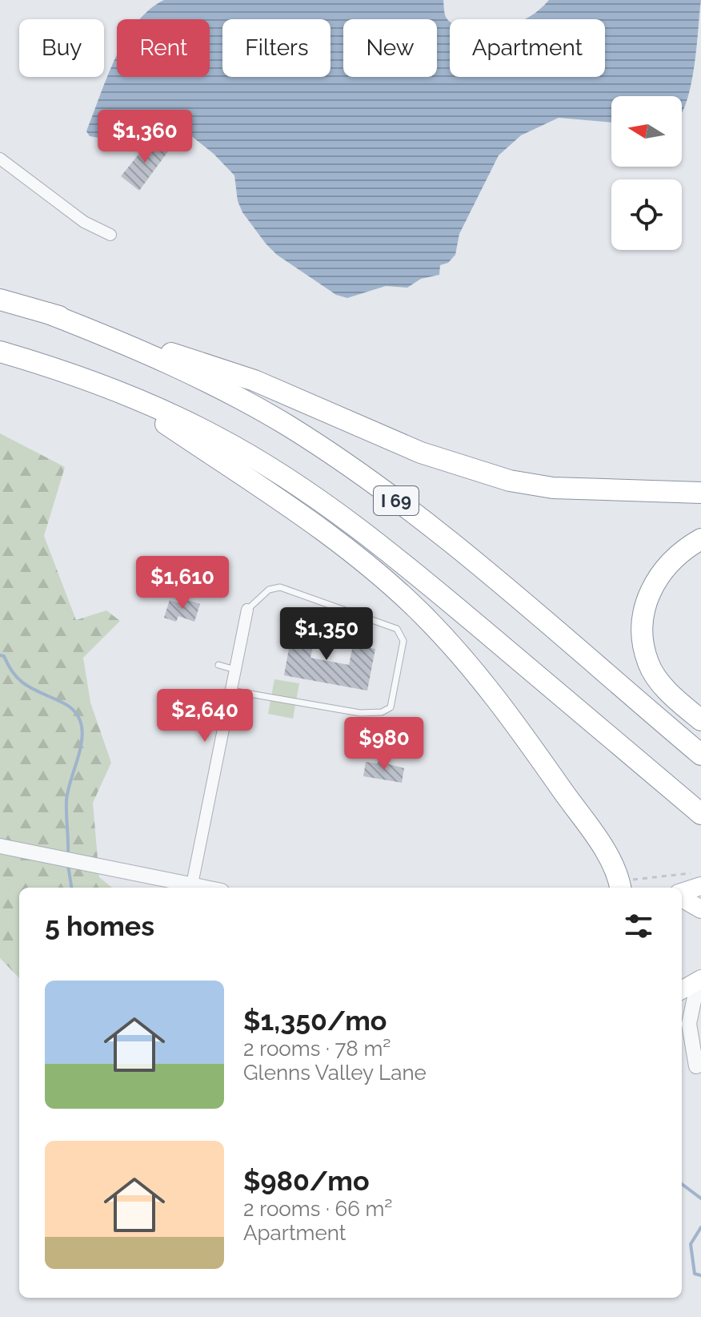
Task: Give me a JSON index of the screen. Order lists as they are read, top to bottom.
{
  "streets": {
    "highway": ["I 69"]
  },
  "north": "left",
  "page": {
    "chip": [
      "Buy",
      "Rent",
      "Filters",
      "New",
      "Apartment"
    ],
    "price": [
      "$1,360",
      "$1,610",
      "$1,350",
      "$2,640",
      "$980"
    ],
    "heading": "5 homes",
    "list": [
      {
        "name": "$1,350/mo",
        "note": "2 rooms · 78 m² · Glenns Valley Lane"
      },
      {
        "name": "$980/mo",
        "note": "2 rooms · 66 m² · Apartment"
      }
    ]
  }
}
